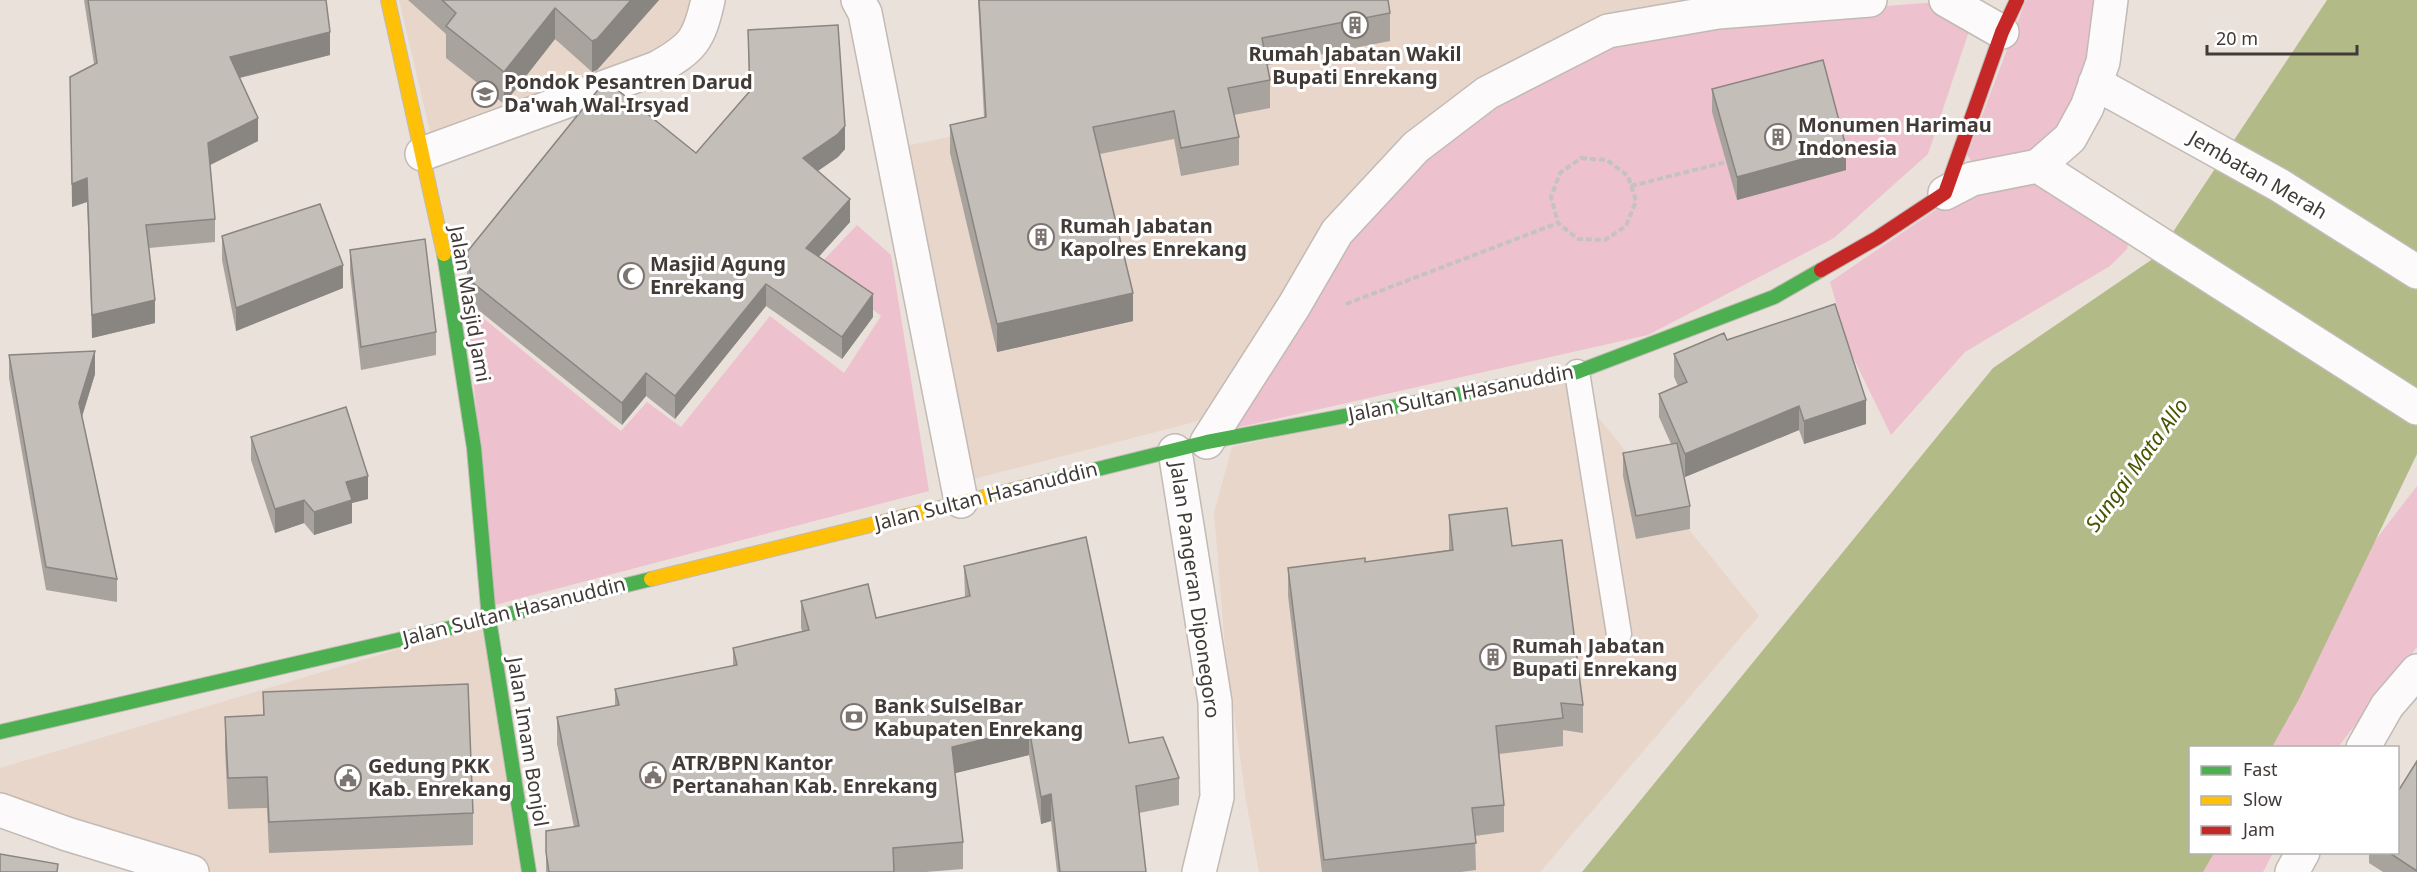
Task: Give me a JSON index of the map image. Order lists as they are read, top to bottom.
{
  "streets": {
    "main road": ["Jalan Masjid Jami", "Jalan Sultan Hasanuddin", "Jalan Imam Bonjol"],
    "street": ["Jembatan Merah", "Jalan Pangeran Diponegoro"]
  },
  "crossings": [
    ["Jalan Masjid Jami", "Jalan Sultan Hasanuddin"],
    ["Jalan Masjid Jami", "Jalan Imam Bonjol"],
    ["Jalan Sultan Hasanuddin", "Jalan Pangeran Diponegoro"],
    ["Jalan Sultan Hasanuddin", "Jalan Imam Bonjol"]
  ],
  "water": ["Sungai Mata Allo"],
  "places": {
    "building": [
      "Rumah Jabatan Wakil Bupati Enrekang",
      "Monumen Harimau Indonesia",
      "Rumah Jabatan Kapolres Enrekang",
      "Rumah Jabatan Bupati Enrekang"
    ],
    "school or university": ["Pondok Pesantren Darud Da'wah Wal-Irsyad"],
    "mosque": ["Masjid Agung Enrekang"],
    "bank": ["Bank SulSelBar Kabupaten Enrekang"],
    "public building": ["ATR/BPN Kantor Pertanahan Kab. Enrekang", "Gedung PKK Kab. Enrekang"]
  },
  "legend": ["Fast", "Slow", "Jam"],
  "scale_bar": "20 m"
}
